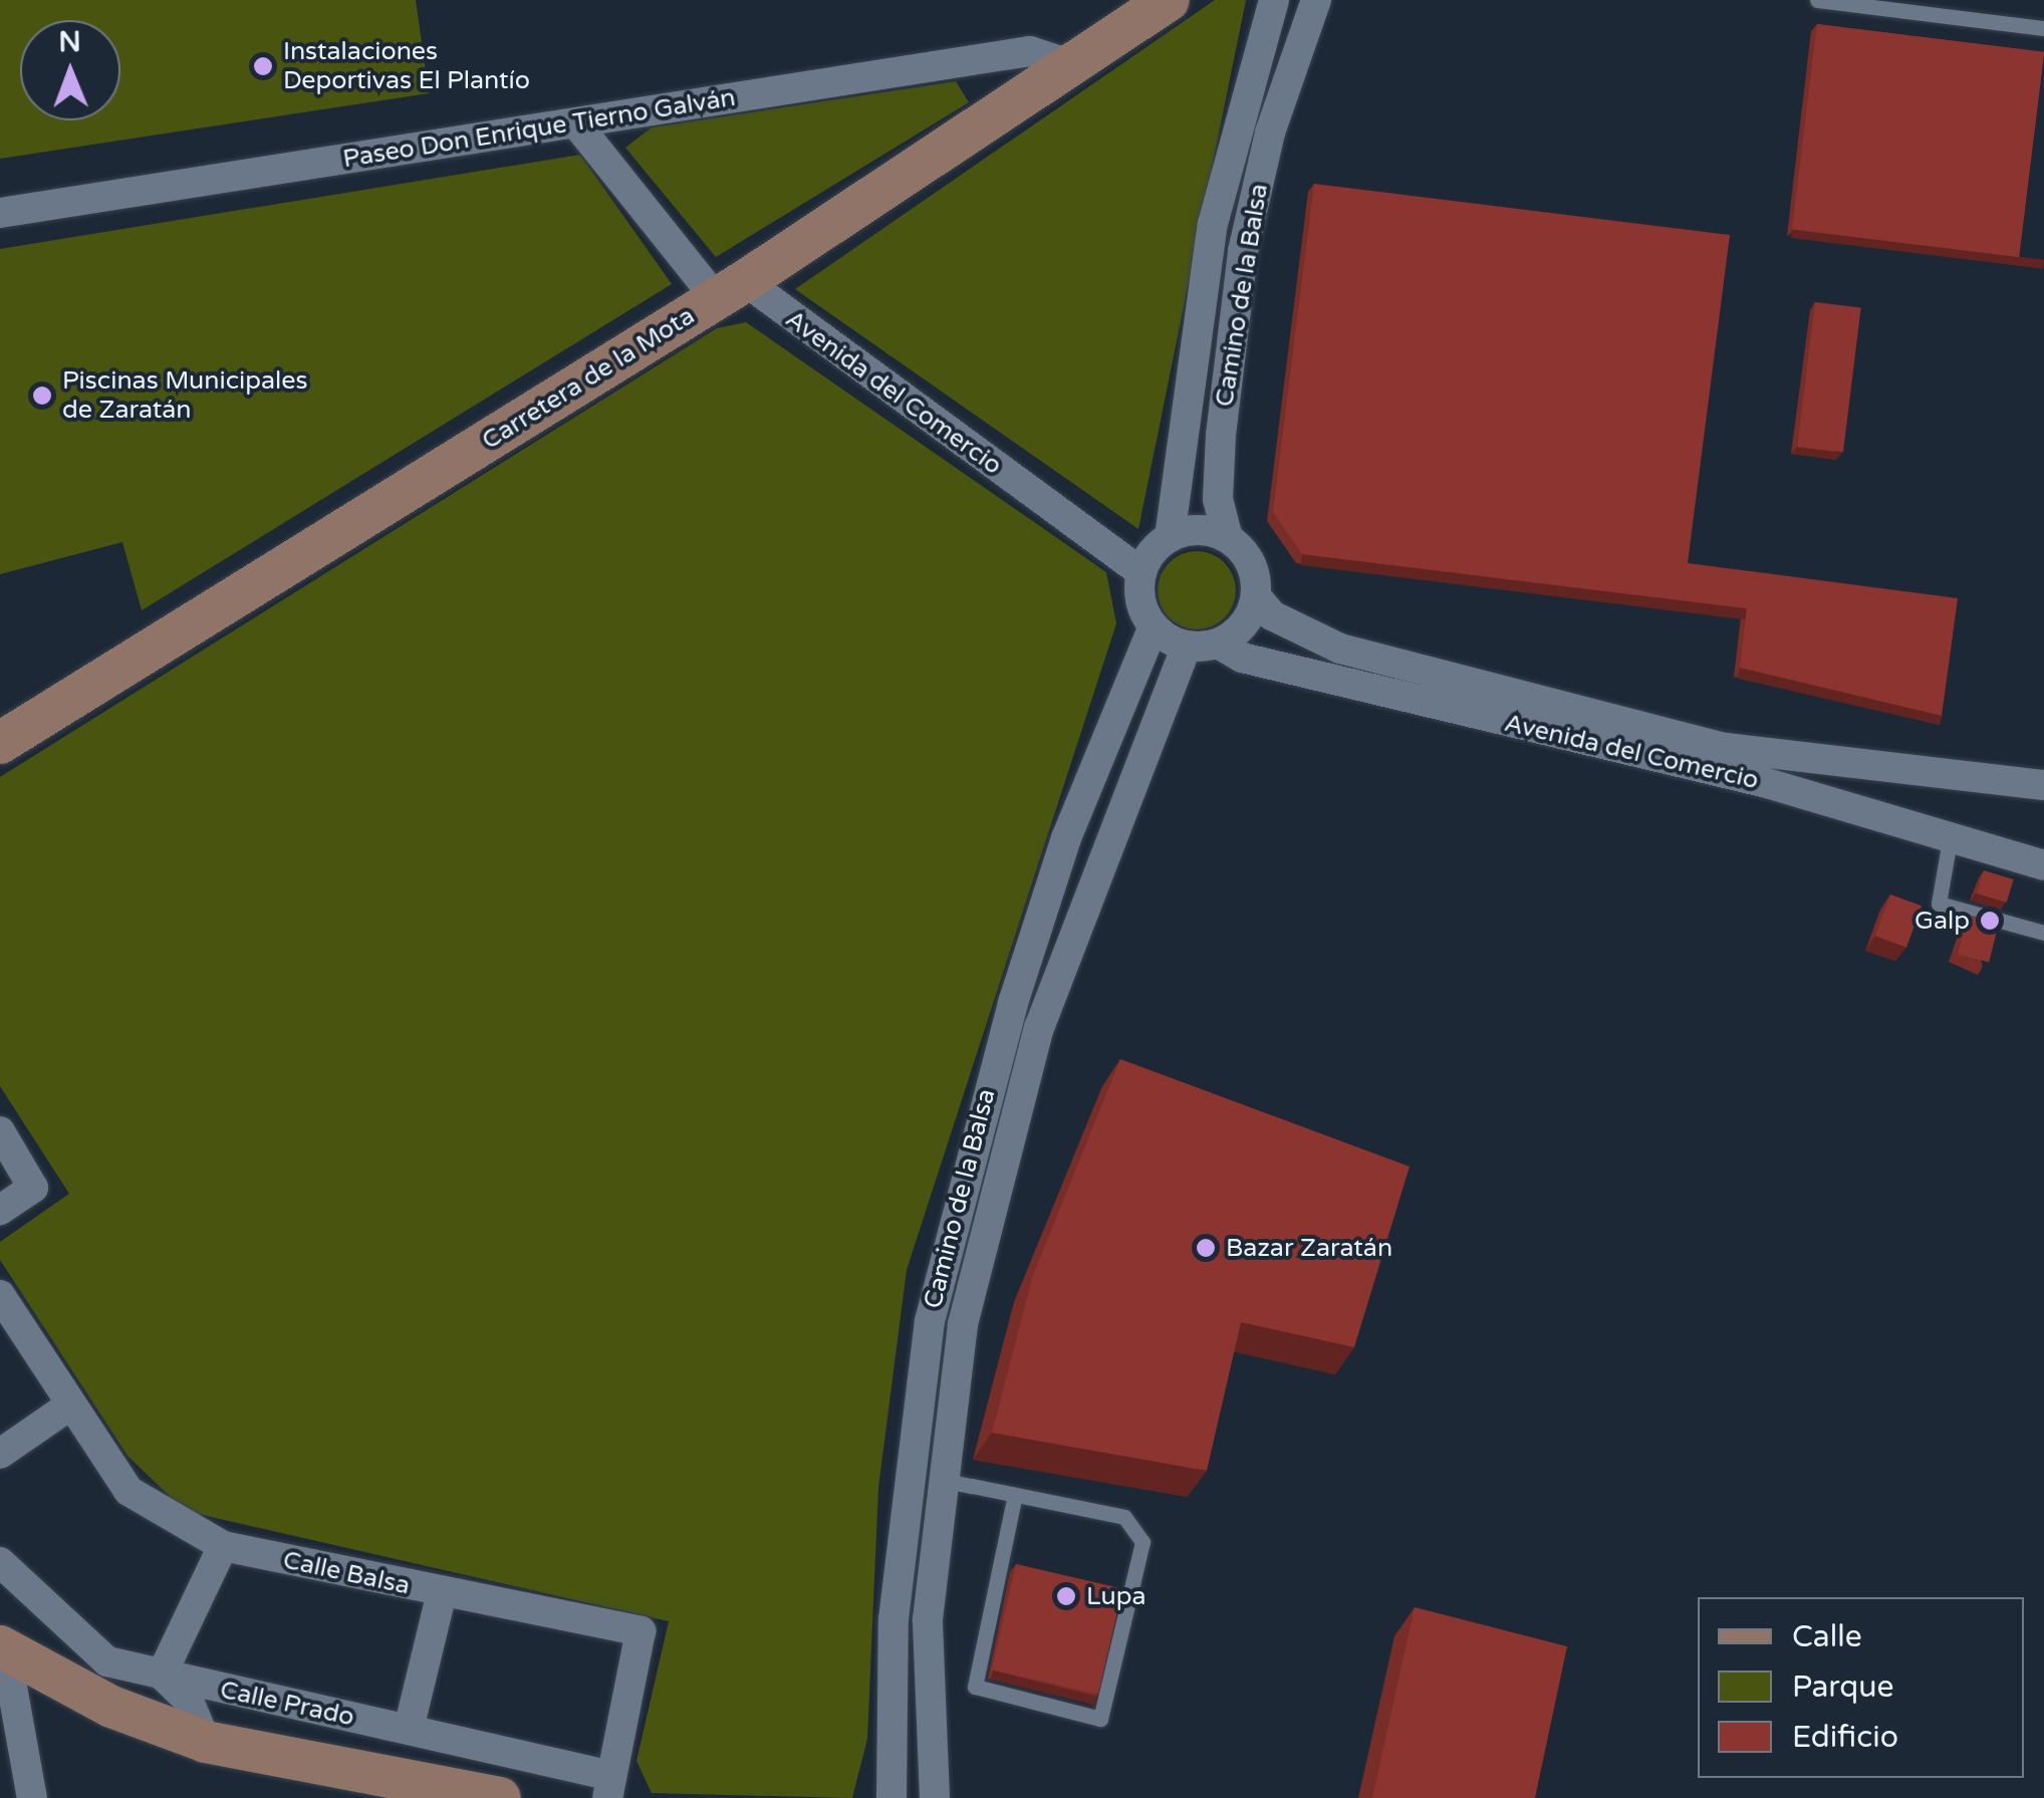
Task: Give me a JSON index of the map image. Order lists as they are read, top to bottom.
{
  "streets": {
    "main road": ["Carretera de la Mota"],
    "street": [
      "Paseo Don Enrique Tierno Galván",
      "Camino de la Balsa",
      "Avenida del Comercio",
      "Calle Balsa",
      "Calle Prado"
    ]
  },
  "crossings": [
    ["Paseo Don Enrique Tierno Galván", "Carretera de la Mota"],
    ["Paseo Don Enrique Tierno Galván", "Avenida del Comercio"],
    ["Camino de la Balsa", "Avenida del Comercio"],
    ["Carretera de la Mota", "Avenida del Comercio"],
    ["Calle Balsa", "Calle Prado"]
  ],
  "places": [
    "Instalaciones Deportivas El Plantío",
    "Piscinas Municipales de Zaratán",
    "Galp",
    "Bazar Zaratán",
    "Lupa"
  ],
  "legend": ["Calle", "Parque", "Edificio"],
  "north": "top"
}
